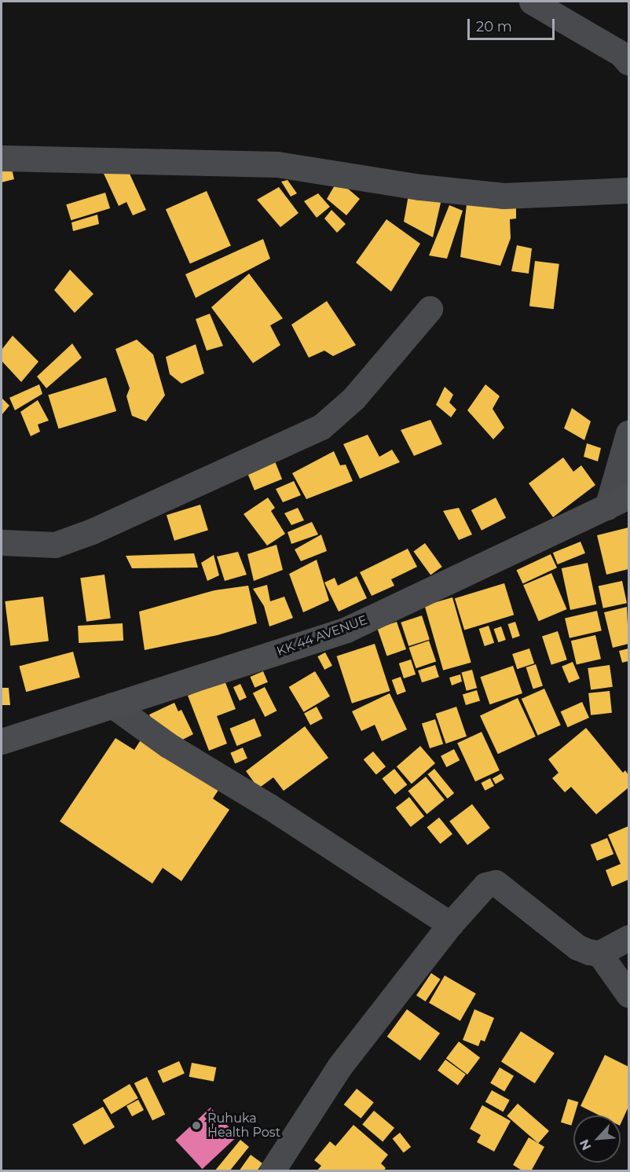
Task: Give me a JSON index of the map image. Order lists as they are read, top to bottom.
{
  "streets": {
    "main road": ["KK 44 AVENUE"]
  },
  "places": ["Ruhuka Health Post"],
  "scale_bar": "20 m",
  "north": "bottom left"
}
